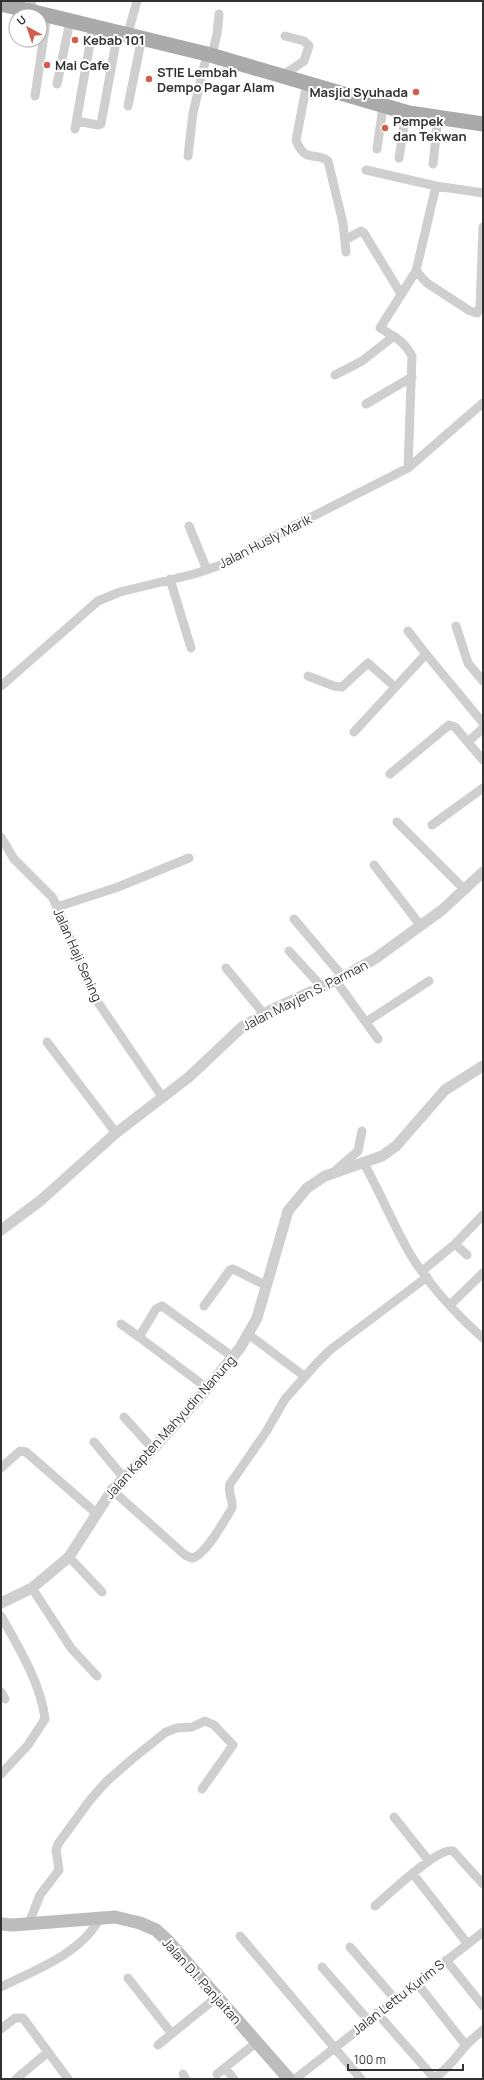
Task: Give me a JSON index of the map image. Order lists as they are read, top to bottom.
{
  "streets": {
    "main road": ["Jalan D.I. Panjaitan"],
    "street": [
      "Jalan Husly Marik",
      "Jalan Haji Sening",
      "Jalan Mayjen S. Parman",
      "Jalan Kapten Mahyudin Nanung",
      "Jalan Lettu Kurim S"
    ]
  },
  "crossings": [
    ["Jalan Haji Sening", "Jalan Mayjen S. Parman"]
  ],
  "places": [
    "Kebab 101",
    "Mai Cafe",
    "STIE Lembah Dempo Pagar Alam",
    "Masjid Syuhada",
    "Pempek dan Tekwan"
  ],
  "scale_bar": "100 m",
  "north": "top left"
}
